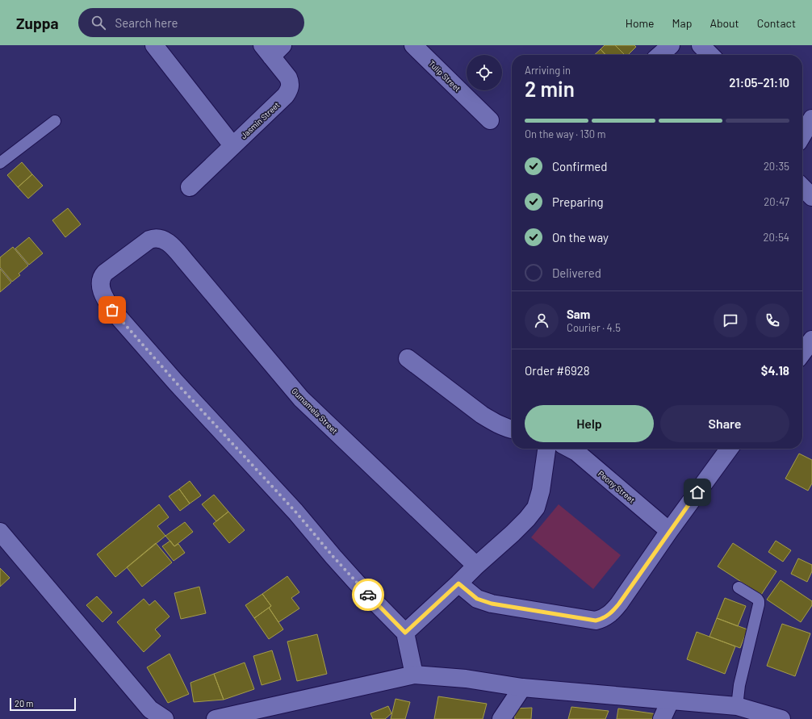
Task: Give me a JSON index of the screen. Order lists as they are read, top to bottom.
{
  "streets": {
    "street": [
      "Tulip Street",
      "Jasmin Street",
      "Gumamela Street",
      "Peony Street"
    ]
  },
  "scale_bar": "20 m",
  "page": {
    "header": "Zuppa",
    "search": "Search here",
    "nav": [
      "Home",
      "Map",
      "About",
      "Contact"
    ],
    "heading": ["2 min", "Arriving in", "21:05–21:10"],
    "panel": [
      "Sam",
      "Courier · 4.5",
      "Order #6928",
      "$4.18"
    ],
    "bar": "On the way · 130 m",
    "list": [
      ["Confirmed", "20:35"],
      ["Preparing", "20:47"],
      ["On the way", "20:54"],
      "Delivered"
    ],
    "buttons": ["Help", "Share"],
    "scale": "20 m"
  }
}
